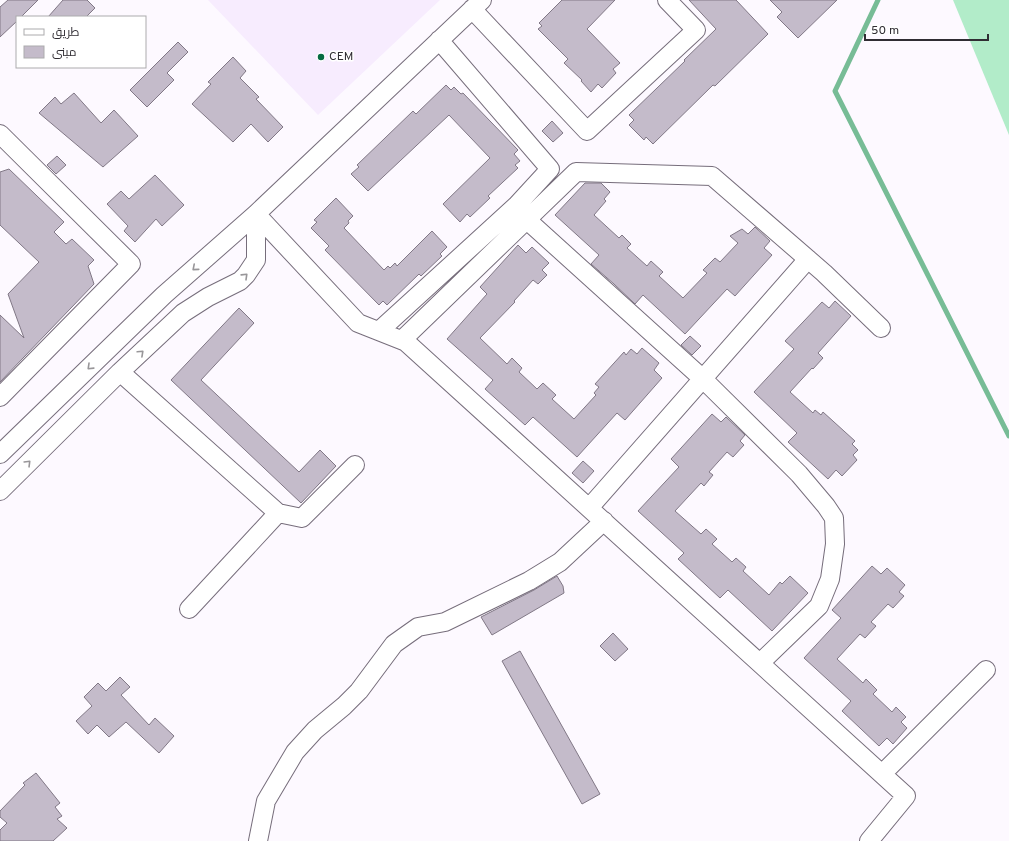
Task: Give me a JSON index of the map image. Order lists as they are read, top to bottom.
{
  "places": ["CEM"],
  "legend": ["طريق", "مبنى"],
  "scale_bar": "50 m"
}
